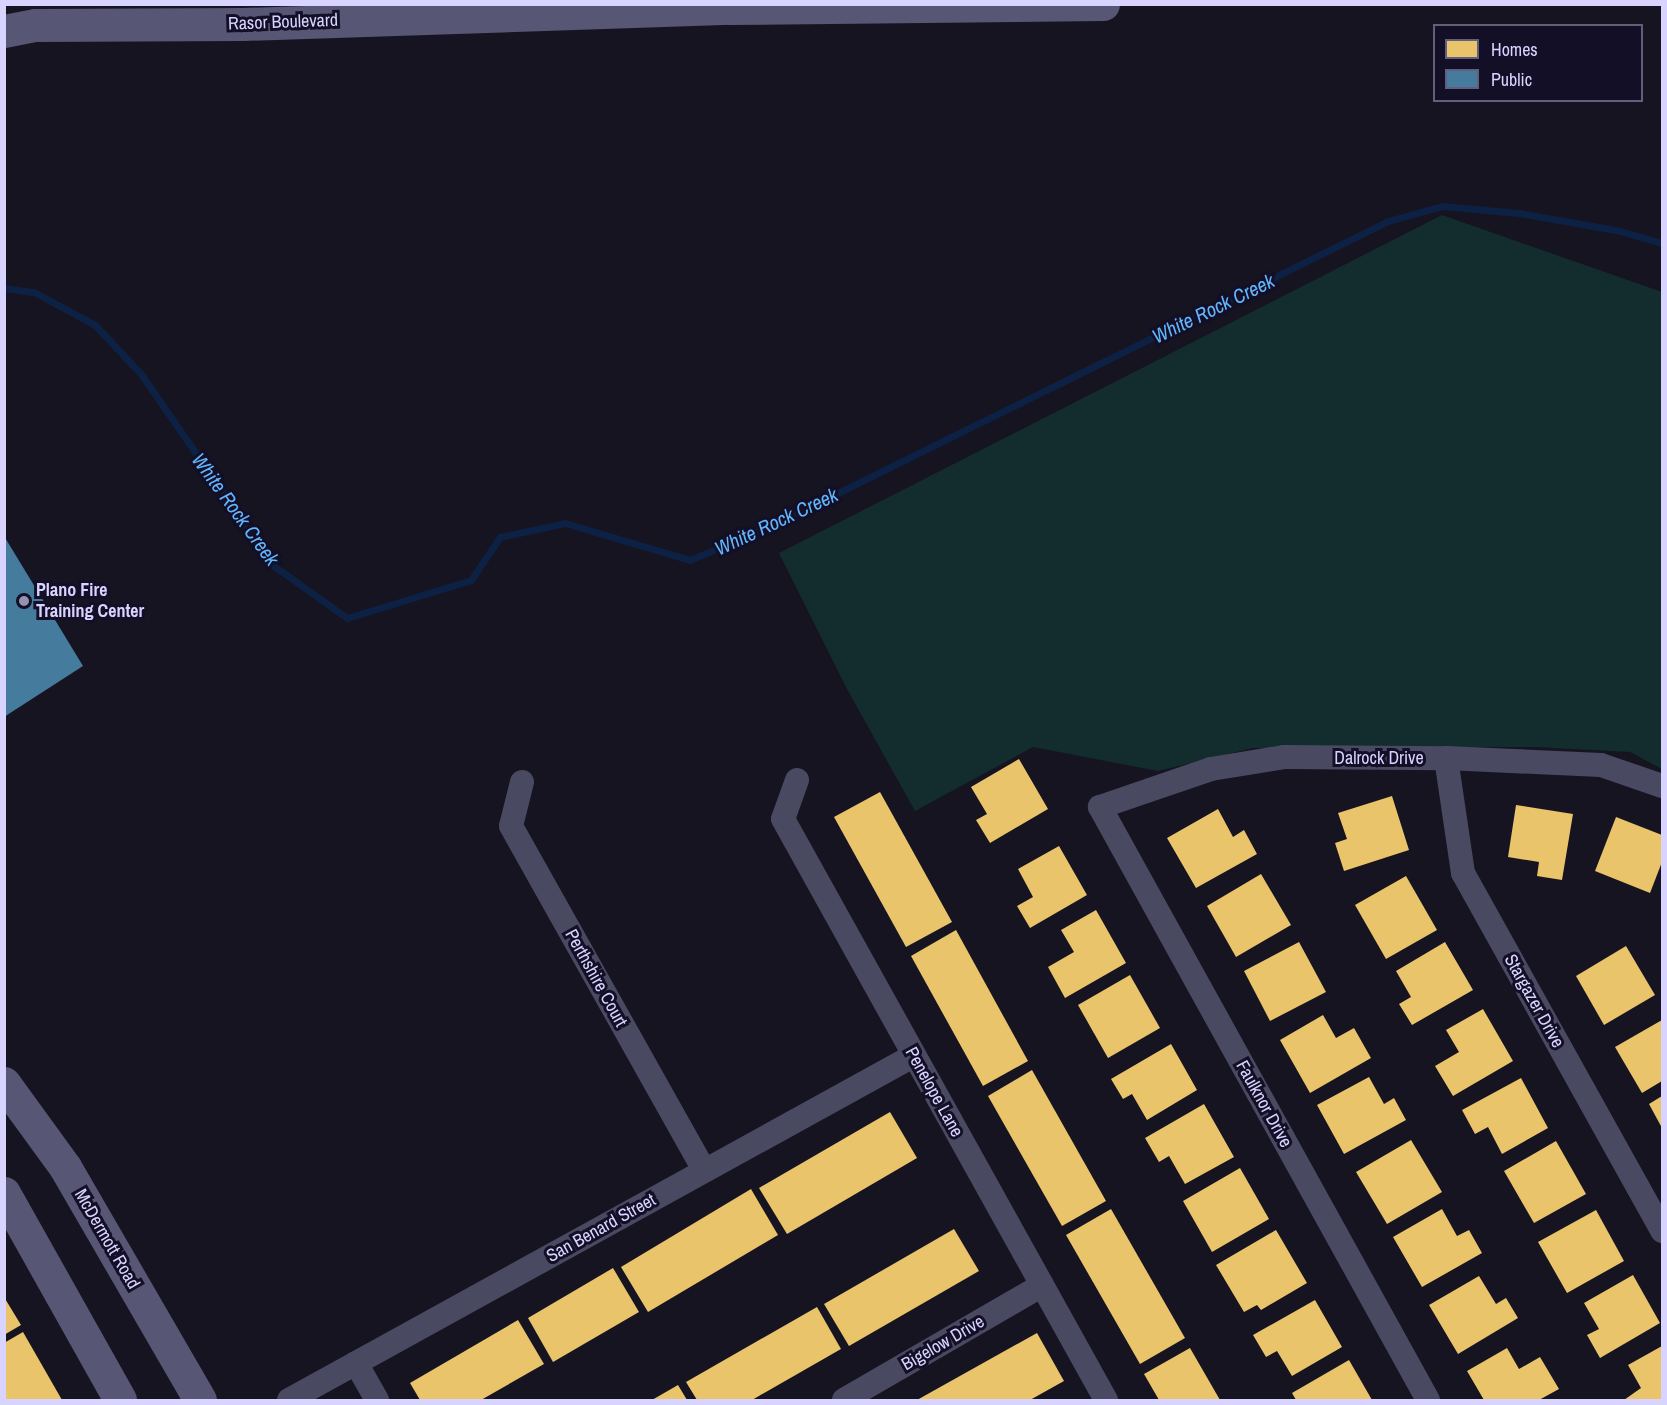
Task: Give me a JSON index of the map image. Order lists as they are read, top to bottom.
{
  "streets": {
    "main road": ["Rasor Boulevard", "McDermott Road"],
    "street": [
      "Dalrock Drive",
      "Perthshire Court",
      "Stargazer Drive",
      "Penelope Lane",
      "Faulknor Drive",
      "San Benard Street",
      "Bigelow Drive"
    ]
  },
  "crossings": [
    ["Dalrock Drive", "Stargazer Drive"],
    ["Dalrock Drive", "Faulknor Drive"],
    ["Perthshire Court", "San Benard Street"],
    ["Penelope Lane", "San Benard Street"],
    ["Penelope Lane", "Bigelow Drive"]
  ],
  "water": ["White Rock Creek"],
  "places": ["Plano Fire Training Center"],
  "legend": ["Homes", "Public"]
}
